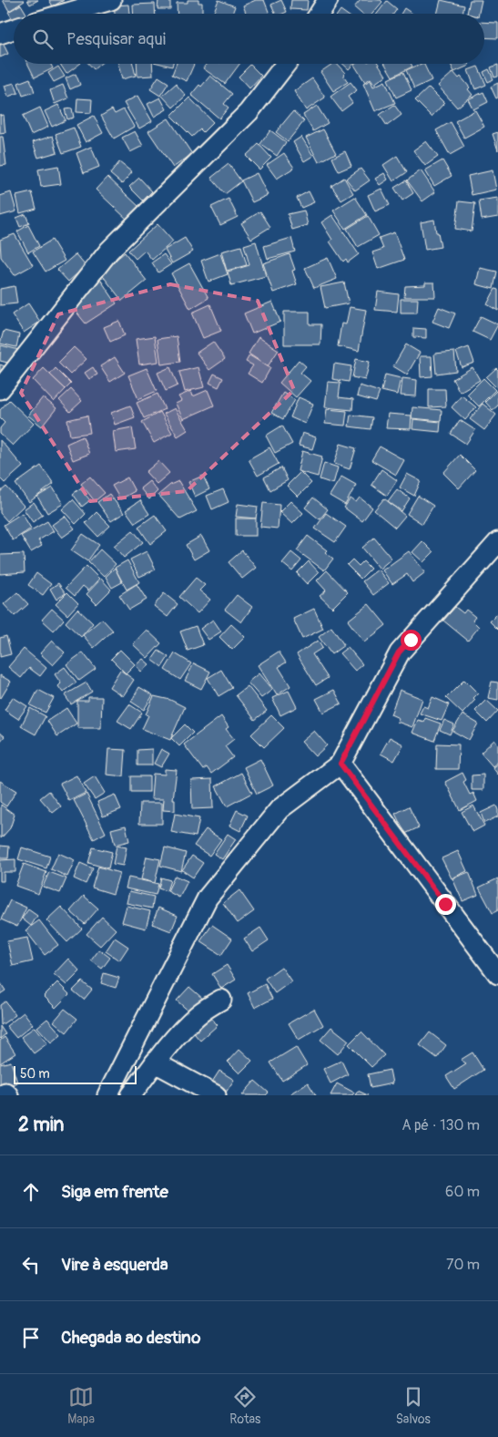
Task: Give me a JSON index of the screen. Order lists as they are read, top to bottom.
{
  "scale_bar": "50 m",
  "page": {
    "search": "Pesquisar aqui",
    "scale": "50 m",
    "heading": ["2 min", "A pé · 130 m"],
    "list": [
      ["Siga em frente", "60 m"],
      ["Vire à esquerda", "70 m"],
      "Chegada ao destino"
    ],
    "nav": ["Mapa", "Rotas", "Salvos"]
  }
}
